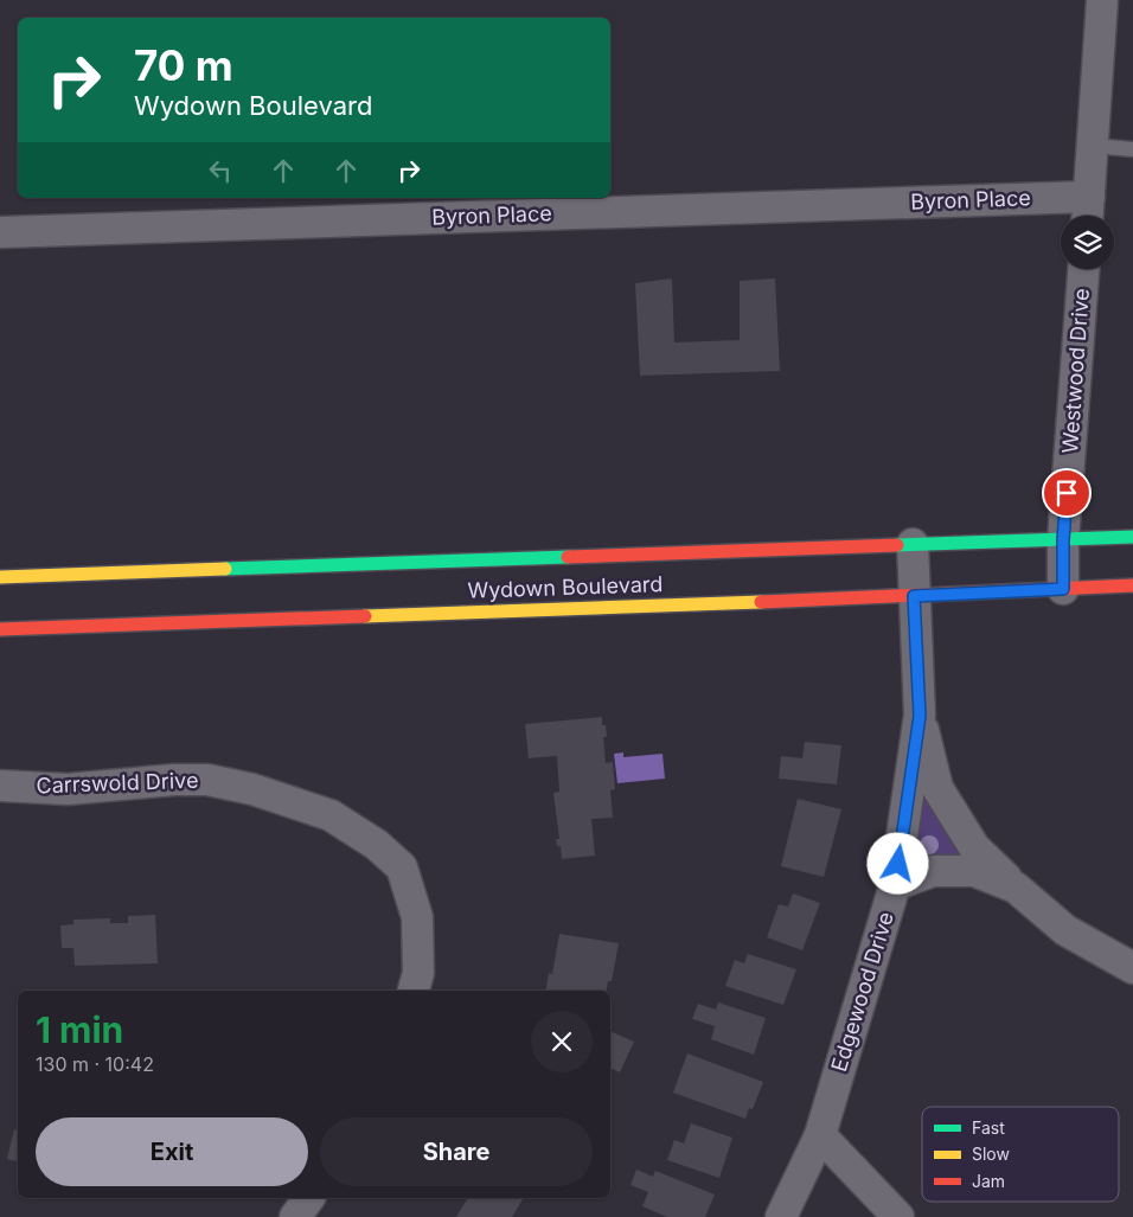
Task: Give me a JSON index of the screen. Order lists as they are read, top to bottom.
{
  "streets": {
    "street": [
      "Byron Place",
      "Westwood Drive",
      "Wydown Boulevard",
      "Carrswold Drive",
      "Edgewood Drive"
    ]
  },
  "crossings": [
    ["Westwood Drive", "Wydown Boulevard"],
    ["Wydown Boulevard", "Edgewood Drive"]
  ],
  "legend": ["Fast", "Slow", "Jam"],
  "page": {
    "turn": ["70 m", "Wydown Boulevard"],
    "heading": ["1 min", "130 m · 10:42"],
    "buttons": ["Exit", "Share"]
  }
}
